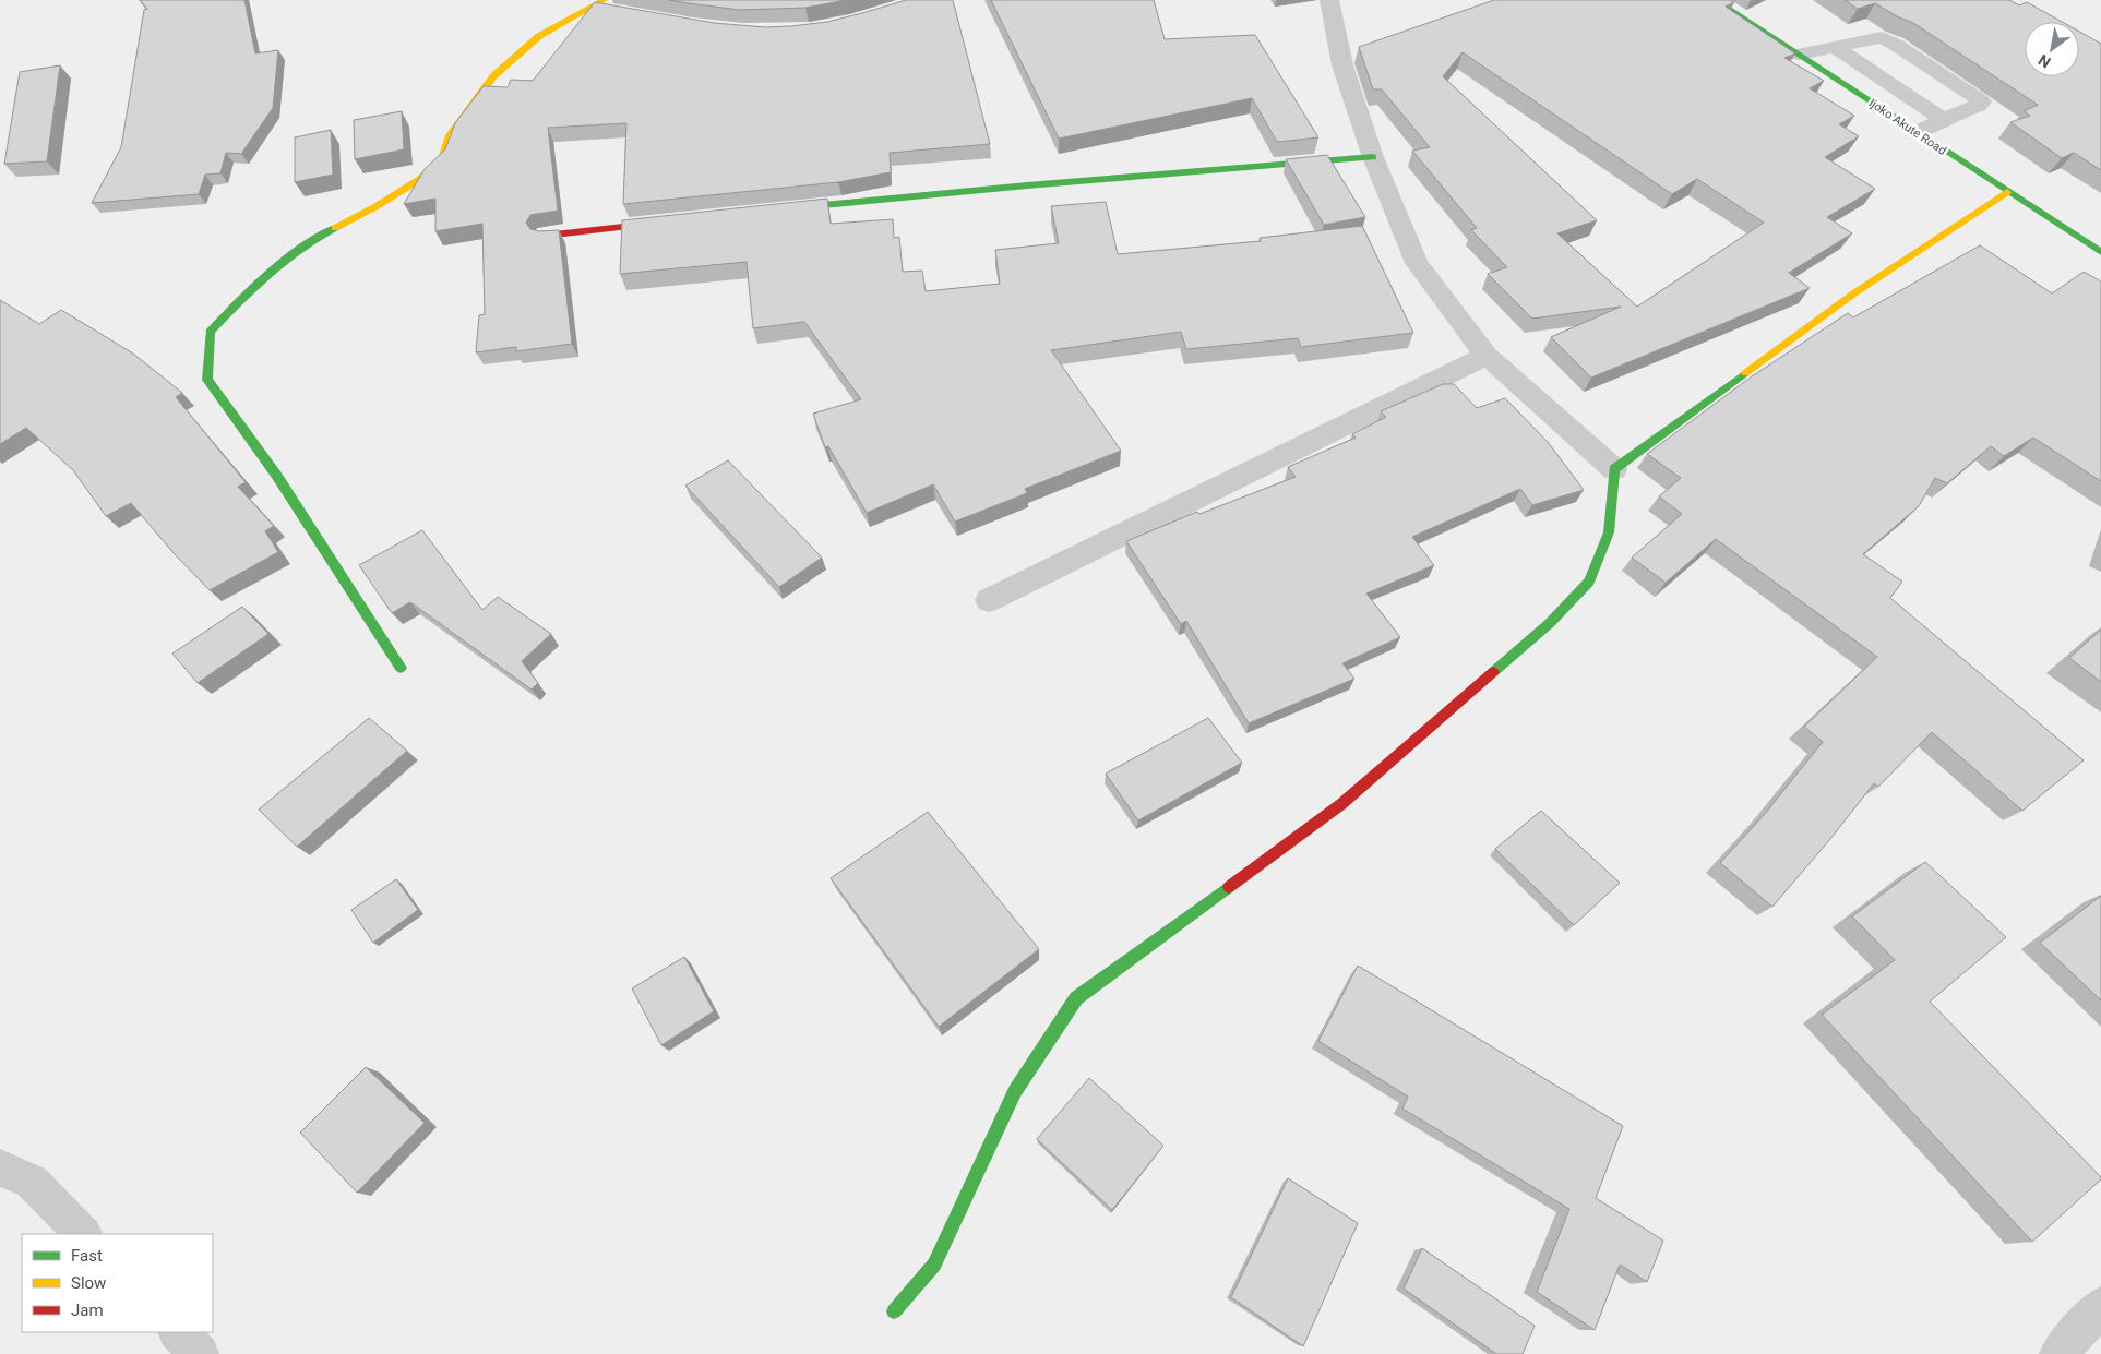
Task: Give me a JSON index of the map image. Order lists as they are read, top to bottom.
{
  "streets": {
    "street": ["Ijoko Akute Road"]
  },
  "legend": ["Fast", "Slow", "Jam"],
  "north": "bottom left"
}
